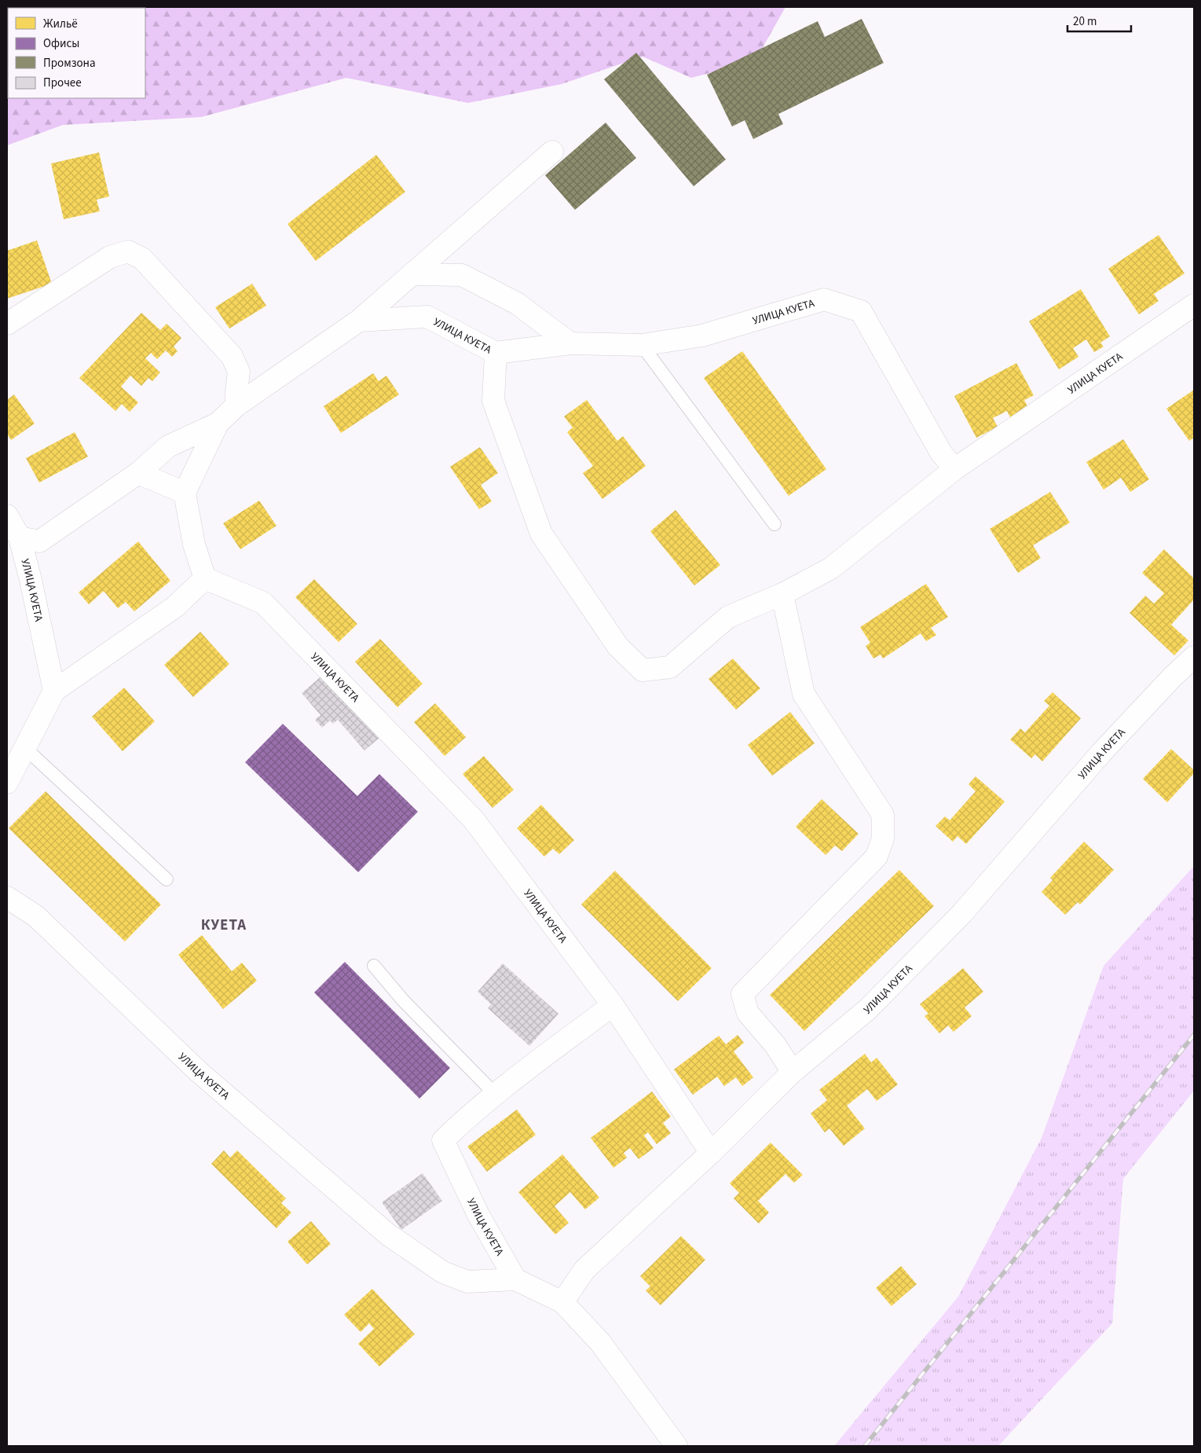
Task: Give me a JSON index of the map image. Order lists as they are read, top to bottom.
{
  "streets": {
    "street": ["УЛИЦА КУЕТА"]
  },
  "districts": ["КУЕТА"],
  "legend": [
    "Жильё",
    "Офисы",
    "Промзона",
    "Прочее"
  ],
  "scale_bar": "20 m"
}
